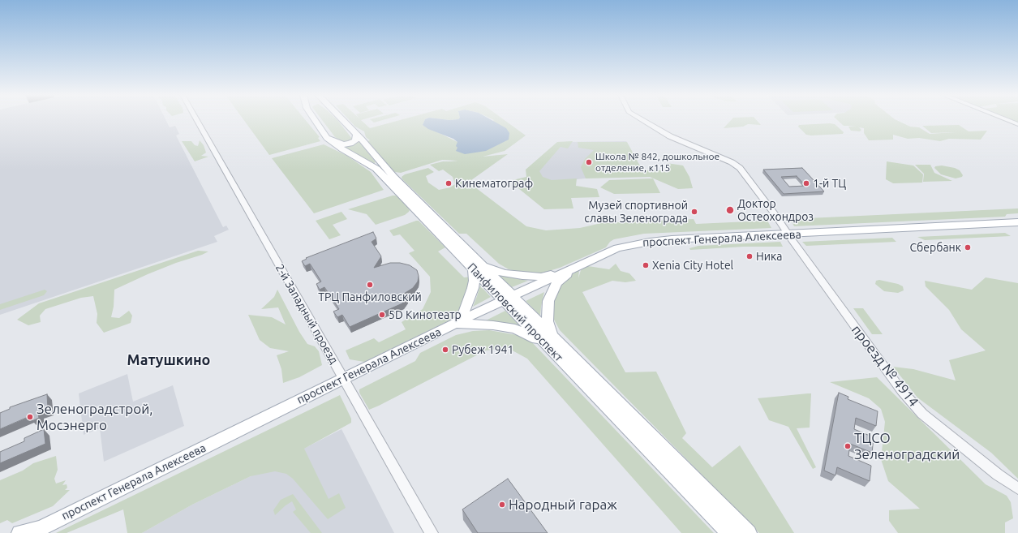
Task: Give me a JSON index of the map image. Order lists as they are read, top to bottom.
{
  "streets": {
    "main road": ["проспект Генерала Алексеева", "Панфиловский проспект"],
    "street": ["2-й Западный проезд", "проезд № 4914"]
  },
  "crossings": [
    ["проспект Генерала Алексеева", "Панфиловский проспект"],
    ["проспект Генерала Алексеева", "2-й Западный проезд"],
    ["проспект Генерала Алексеева", "проезд № 4914"]
  ],
  "districts": ["Матушкино"],
  "places": [
    "Школа № 842, дошкольное отделение, к115",
    "Кинематограф",
    "1-й ТЦ",
    "Доктор Остеохондроз",
    "Музей спортивной славы Зеленограда",
    "Сбербанк",
    "Ника",
    "Xenia City Hotel",
    "ТРЦ Панфиловский",
    "5D Кинотеатр",
    "Рубеж 1941",
    "Зеленоградстрой, Мосэнерго",
    "ТЦСО Зеленоградский",
    "Народный гараж"
  ]
}
